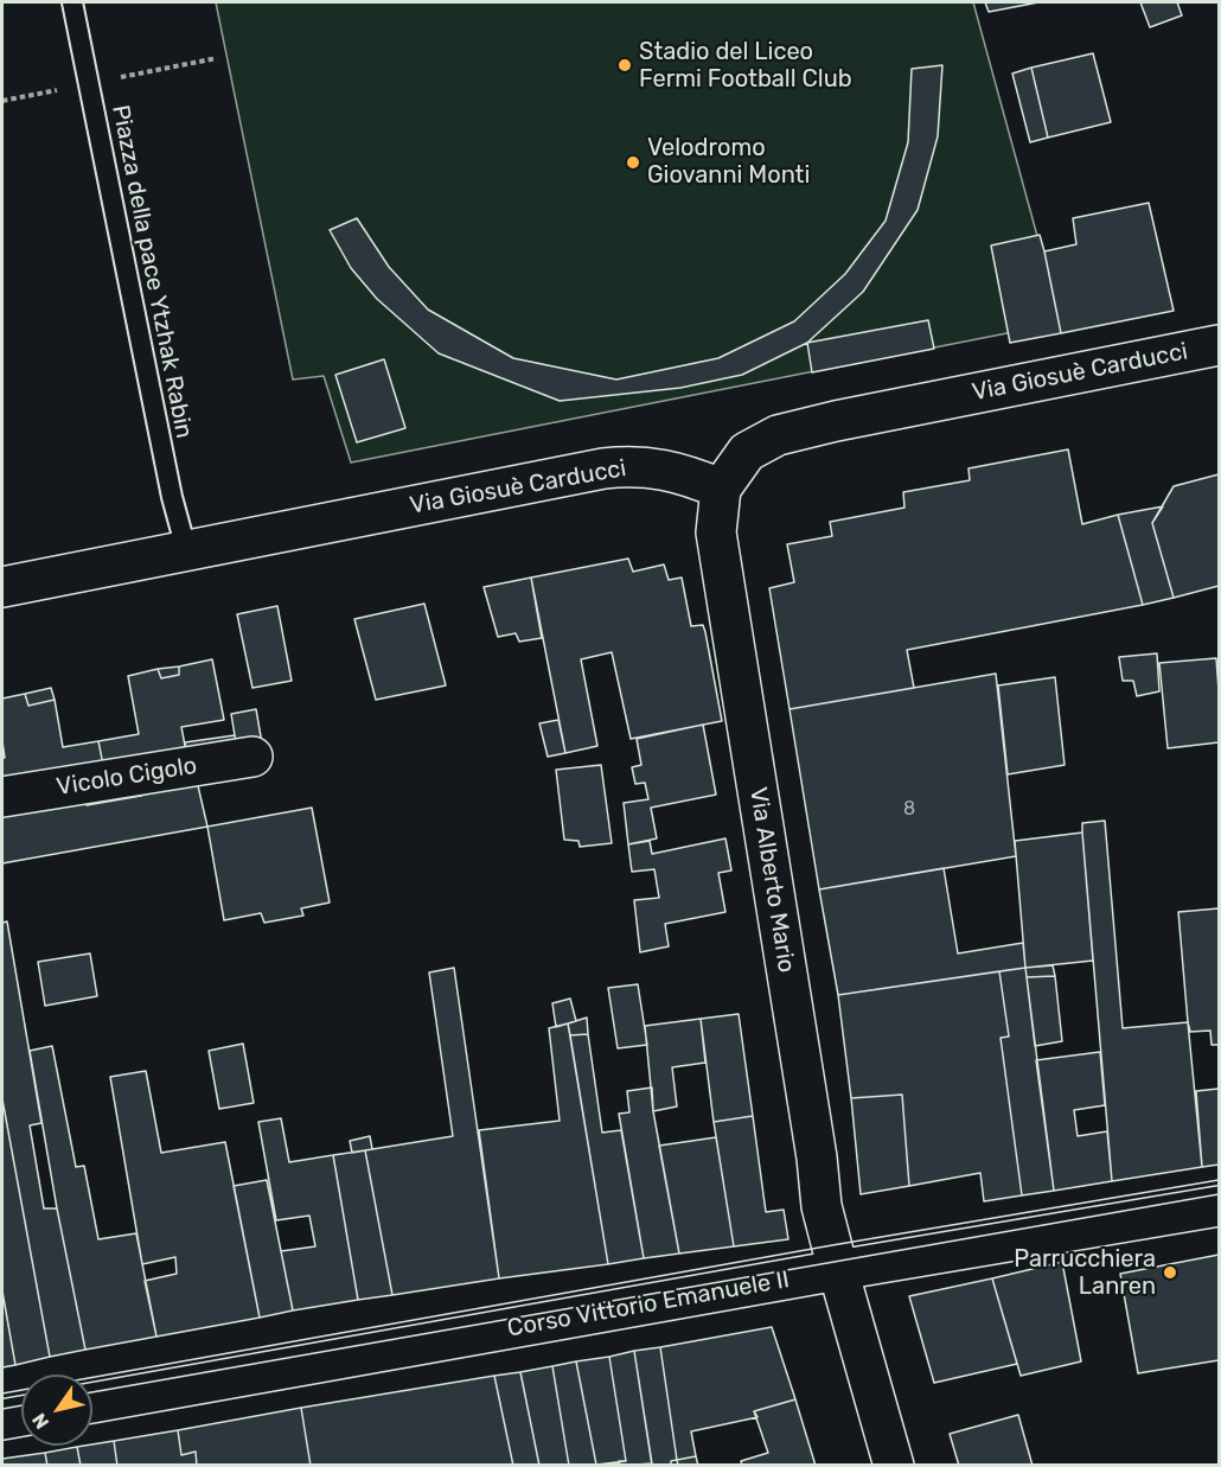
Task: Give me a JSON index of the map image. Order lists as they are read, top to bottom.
{
  "streets": {
    "street": [
      "Via Giosuè Carducci",
      "Vicolo Cigolo",
      "Via Alberto Mario",
      "Corso Vittorio Emanuele II"
    ],
    "lane": ["Piazza della pace Ytzhak Rabin"]
  },
  "crossings": [
    ["Piazza della pace Ytzhak Rabin", "Via Giosuè Carducci"],
    ["Via Giosuè Carducci", "Via Alberto Mario"],
    ["Via Alberto Mario", "Corso Vittorio Emanuele II"]
  ],
  "places": ["Stadio del Liceo Fermi Football Club", "Velodromo Giovanni Monti", "Parrucchiera Lanren"],
  "house_numbers": ["8"],
  "north": "bottom left"
}
